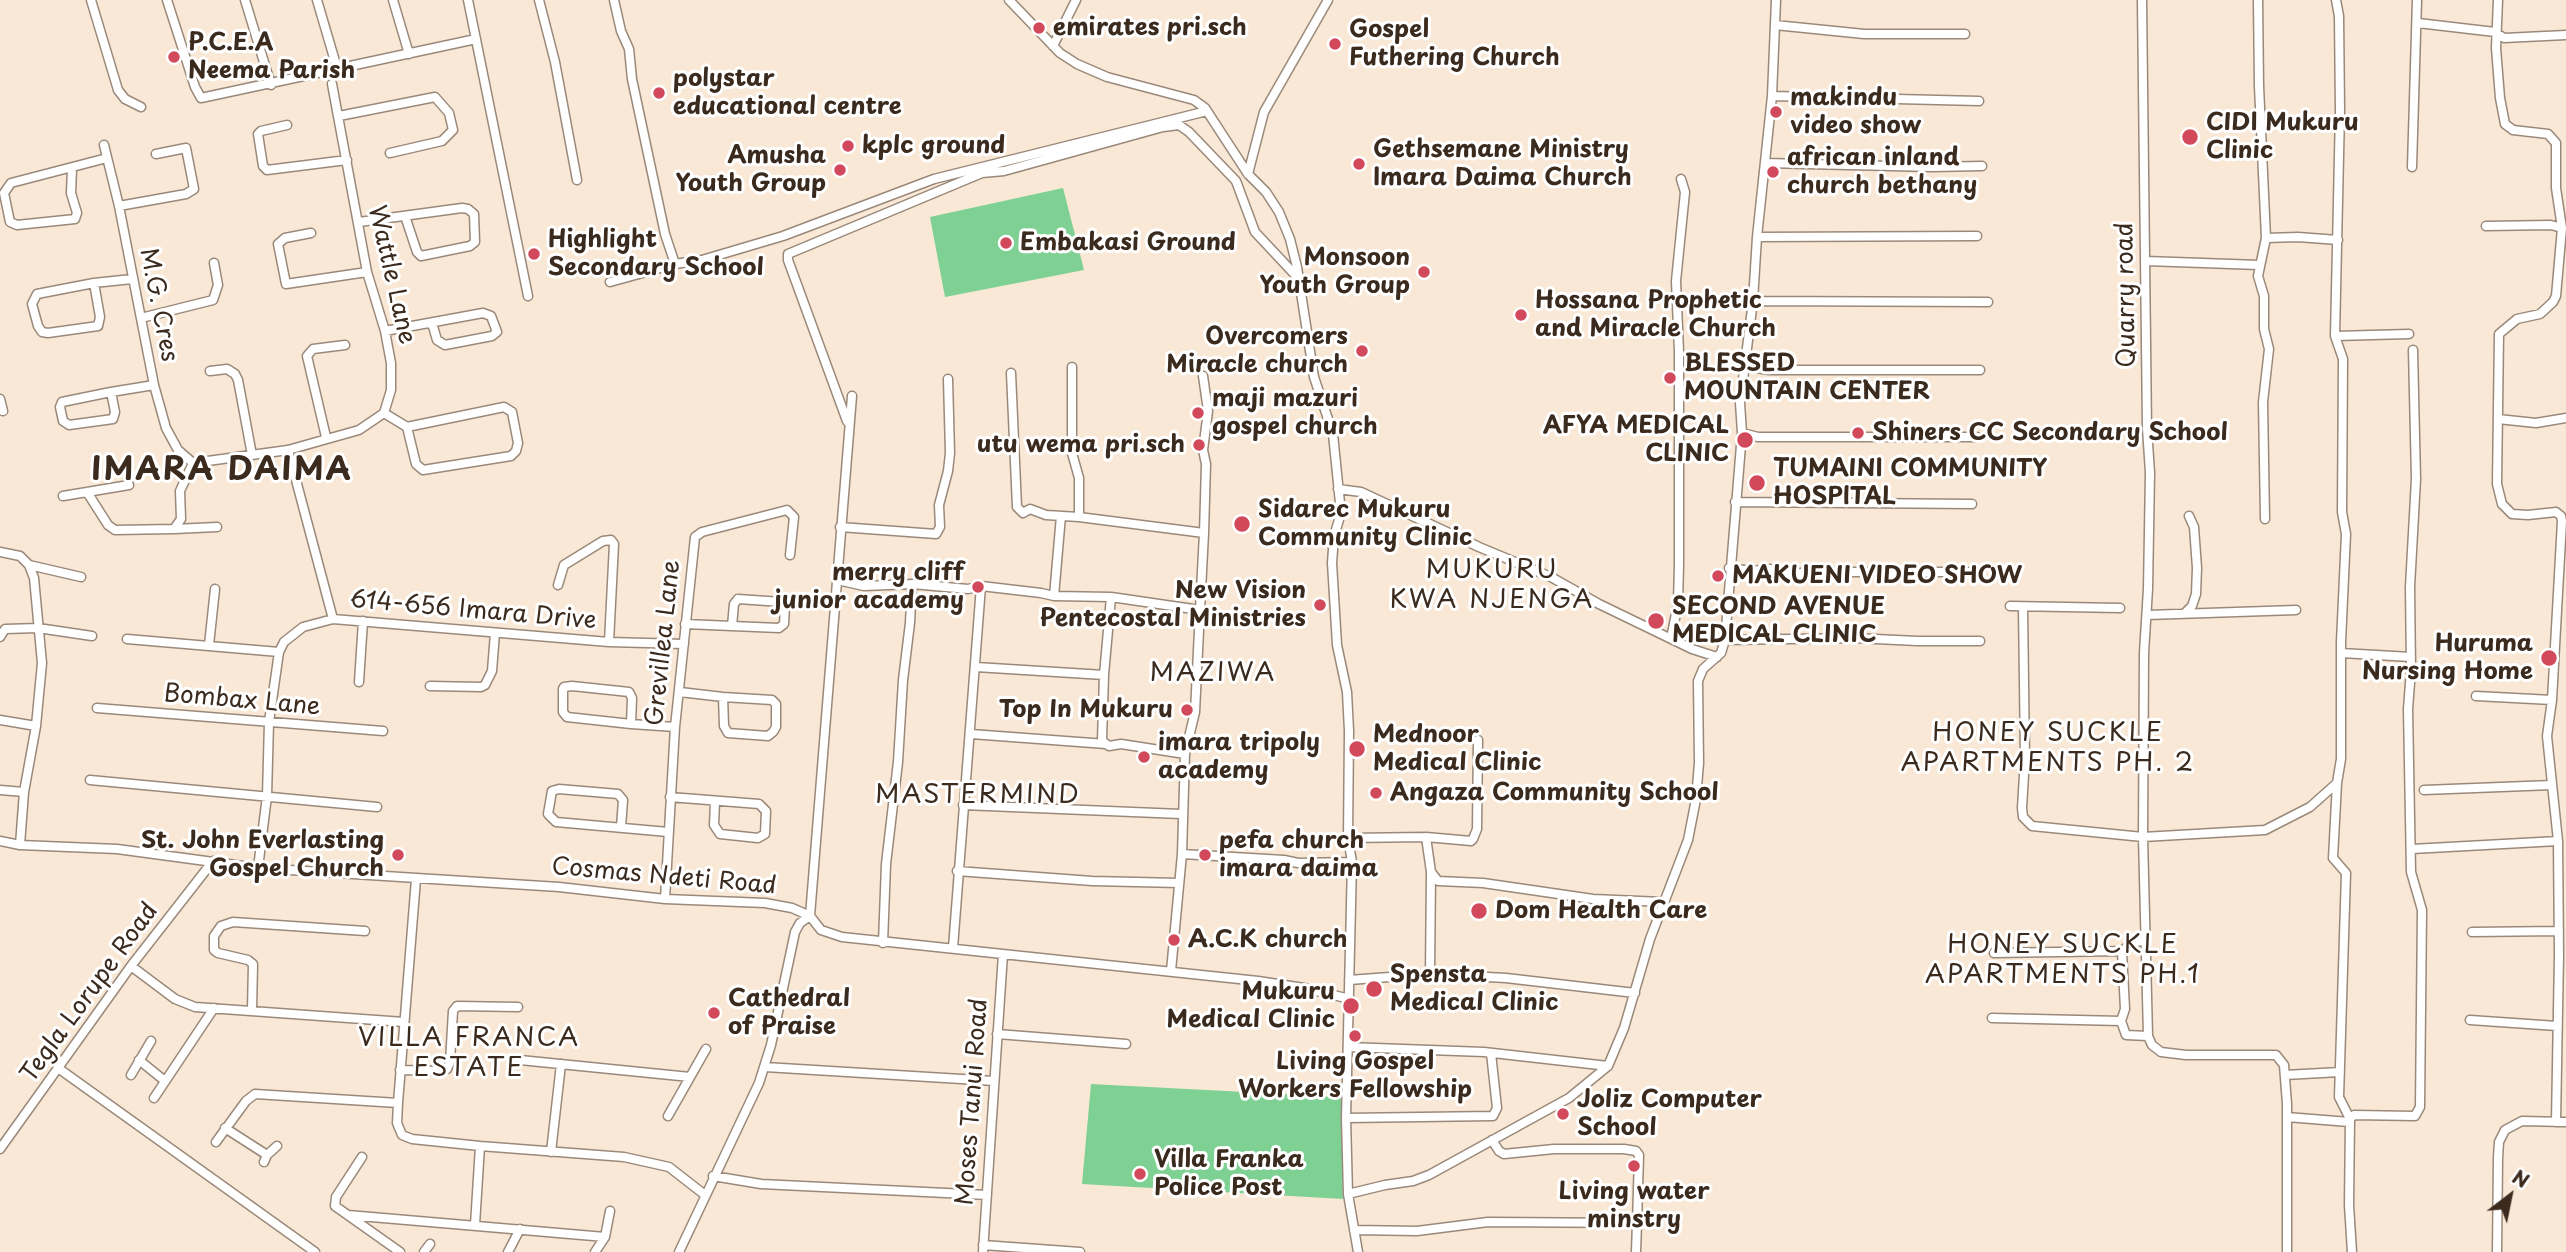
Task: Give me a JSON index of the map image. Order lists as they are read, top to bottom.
{
  "streets": {
    "street": [
      "Wattle Lane",
      "Quarry road",
      "M.G. Cres",
      "614-656 Imara Drive",
      "Grevillea Lane",
      "Bombax Lane",
      "Cosmas Ndeti Road",
      "Tegla Lorupe Road",
      "Moses Tanui Road"
    ]
  },
  "crossings": [
    ["614-656 Imara Drive", "Grevillea Lane"],
    ["Grevillea Lane", "Cosmas Ndeti Road"],
    ["Cosmas Ndeti Road", "Tegla Lorupe Road"],
    ["Cosmas Ndeti Road", "Moses Tanui Road"]
  ],
  "districts": [
    "IMARA DAIMA",
    "MUKURU KWA NJENGA",
    "MAZIWA",
    "HONEY SUCKLE APARTMENTS PH. 2",
    "MASTERMIND",
    "HONEY SUCKLE APARTMENTS PH.1",
    "VILLA FRANCA ESTATE"
  ],
  "places": [
    "emirates pri.sch",
    "Gospel Futhering Church",
    "P.C.E.A Neema Parish",
    "polystar educational centre",
    "makindu video show",
    "CIDI Mukuru Clinic",
    "kplc ground",
    "Gethsemane Ministry Imara Daima Church",
    "Amusha Youth Group",
    "african inland church bethany",
    "Embakasi Ground",
    "Highlight Secondary School",
    "Monsoon Youth Group",
    "Hossana Prophetic and Miracle Church",
    "Overcomers Miracle church",
    "BLESSED MOUNTAIN CENTER",
    "maji mazuri gospel church",
    "Shiners CC Secondary School",
    "AFYA MEDICAL CLINIC",
    "utu wema pri.sch",
    "TUMAINI COMMUNITY HOSPITAL",
    "Sidarec Mukuru Community Clinic",
    "MAKUENI VIDEO SHOW",
    "merry cliff junior academy",
    "New Vision Pentecostal Ministries",
    "SECOND AVENUE MEDICAL CLINIC",
    "Huruma Nursing Home",
    "Top In Mukuru",
    "Mednoor Medical Clinic",
    "imara tripoly academy",
    "Angaza Community School",
    "St. John Everlasting Gospel Church",
    "pefa church imara daima",
    "Dom Health Care",
    "A.C.K church",
    "Spensta Medical Clinic",
    "Mukuru Medical Clinic",
    "Cathedral of Praise",
    "Living Gospel Workers Fellowship",
    "Joliz Computer School",
    "Living water minstry",
    "Villa Franka Police Post"
  ],
  "north": "top right"
}
